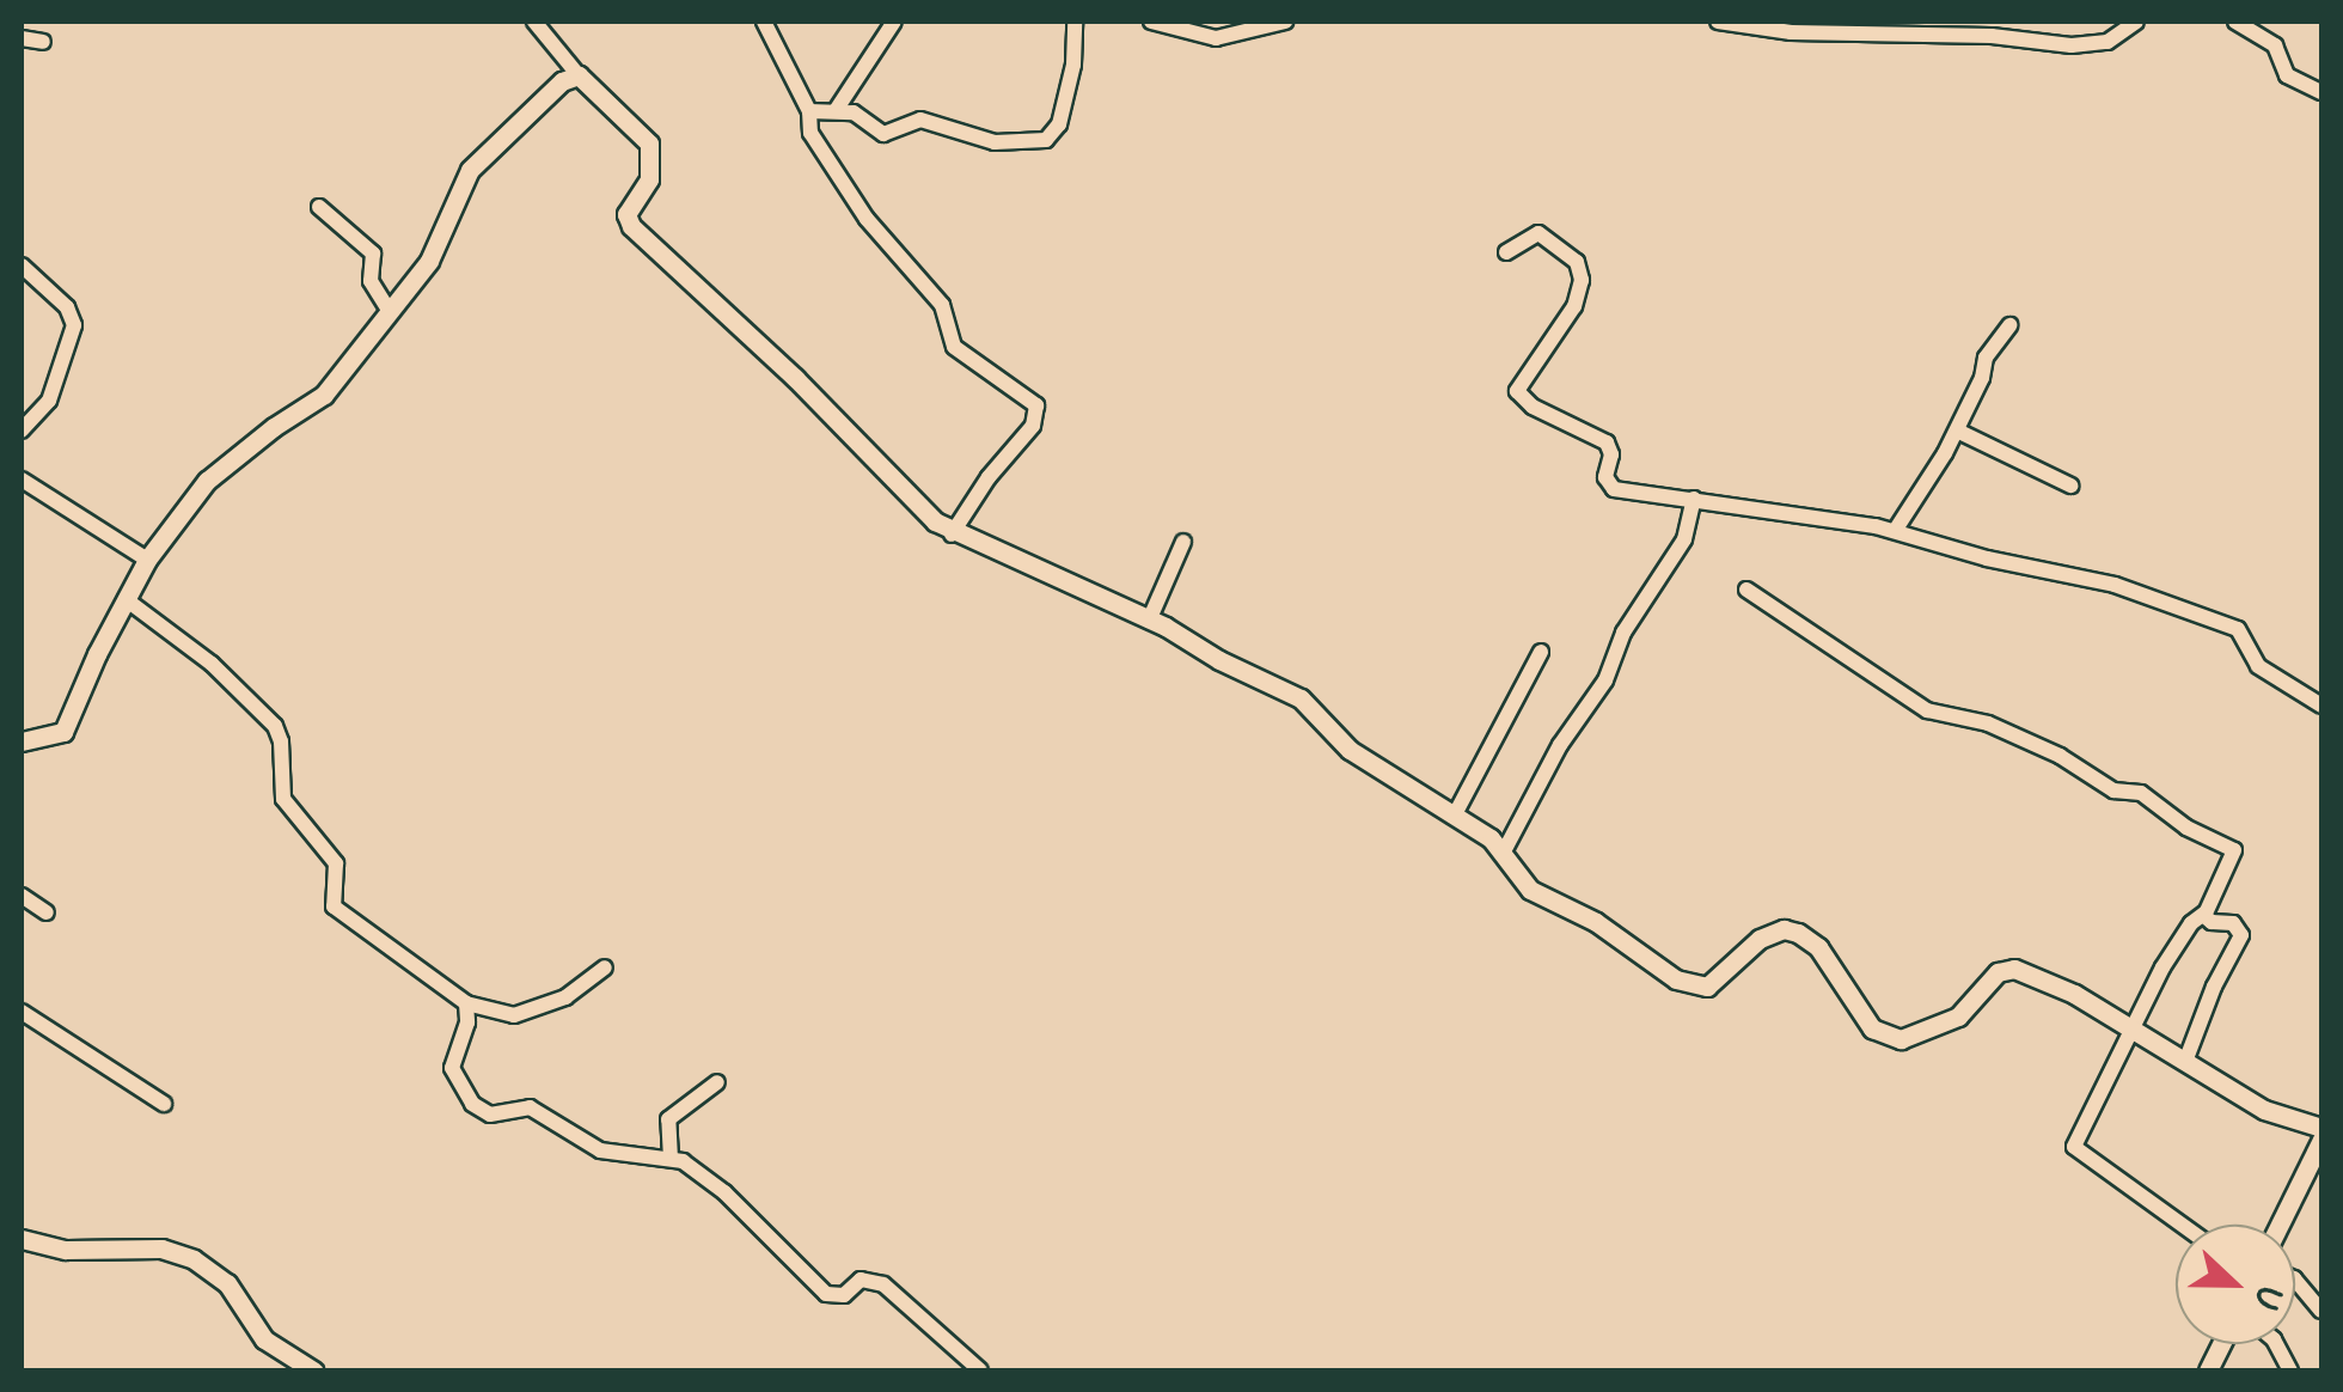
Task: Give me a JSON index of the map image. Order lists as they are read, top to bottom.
{
  "north": "right"
}
